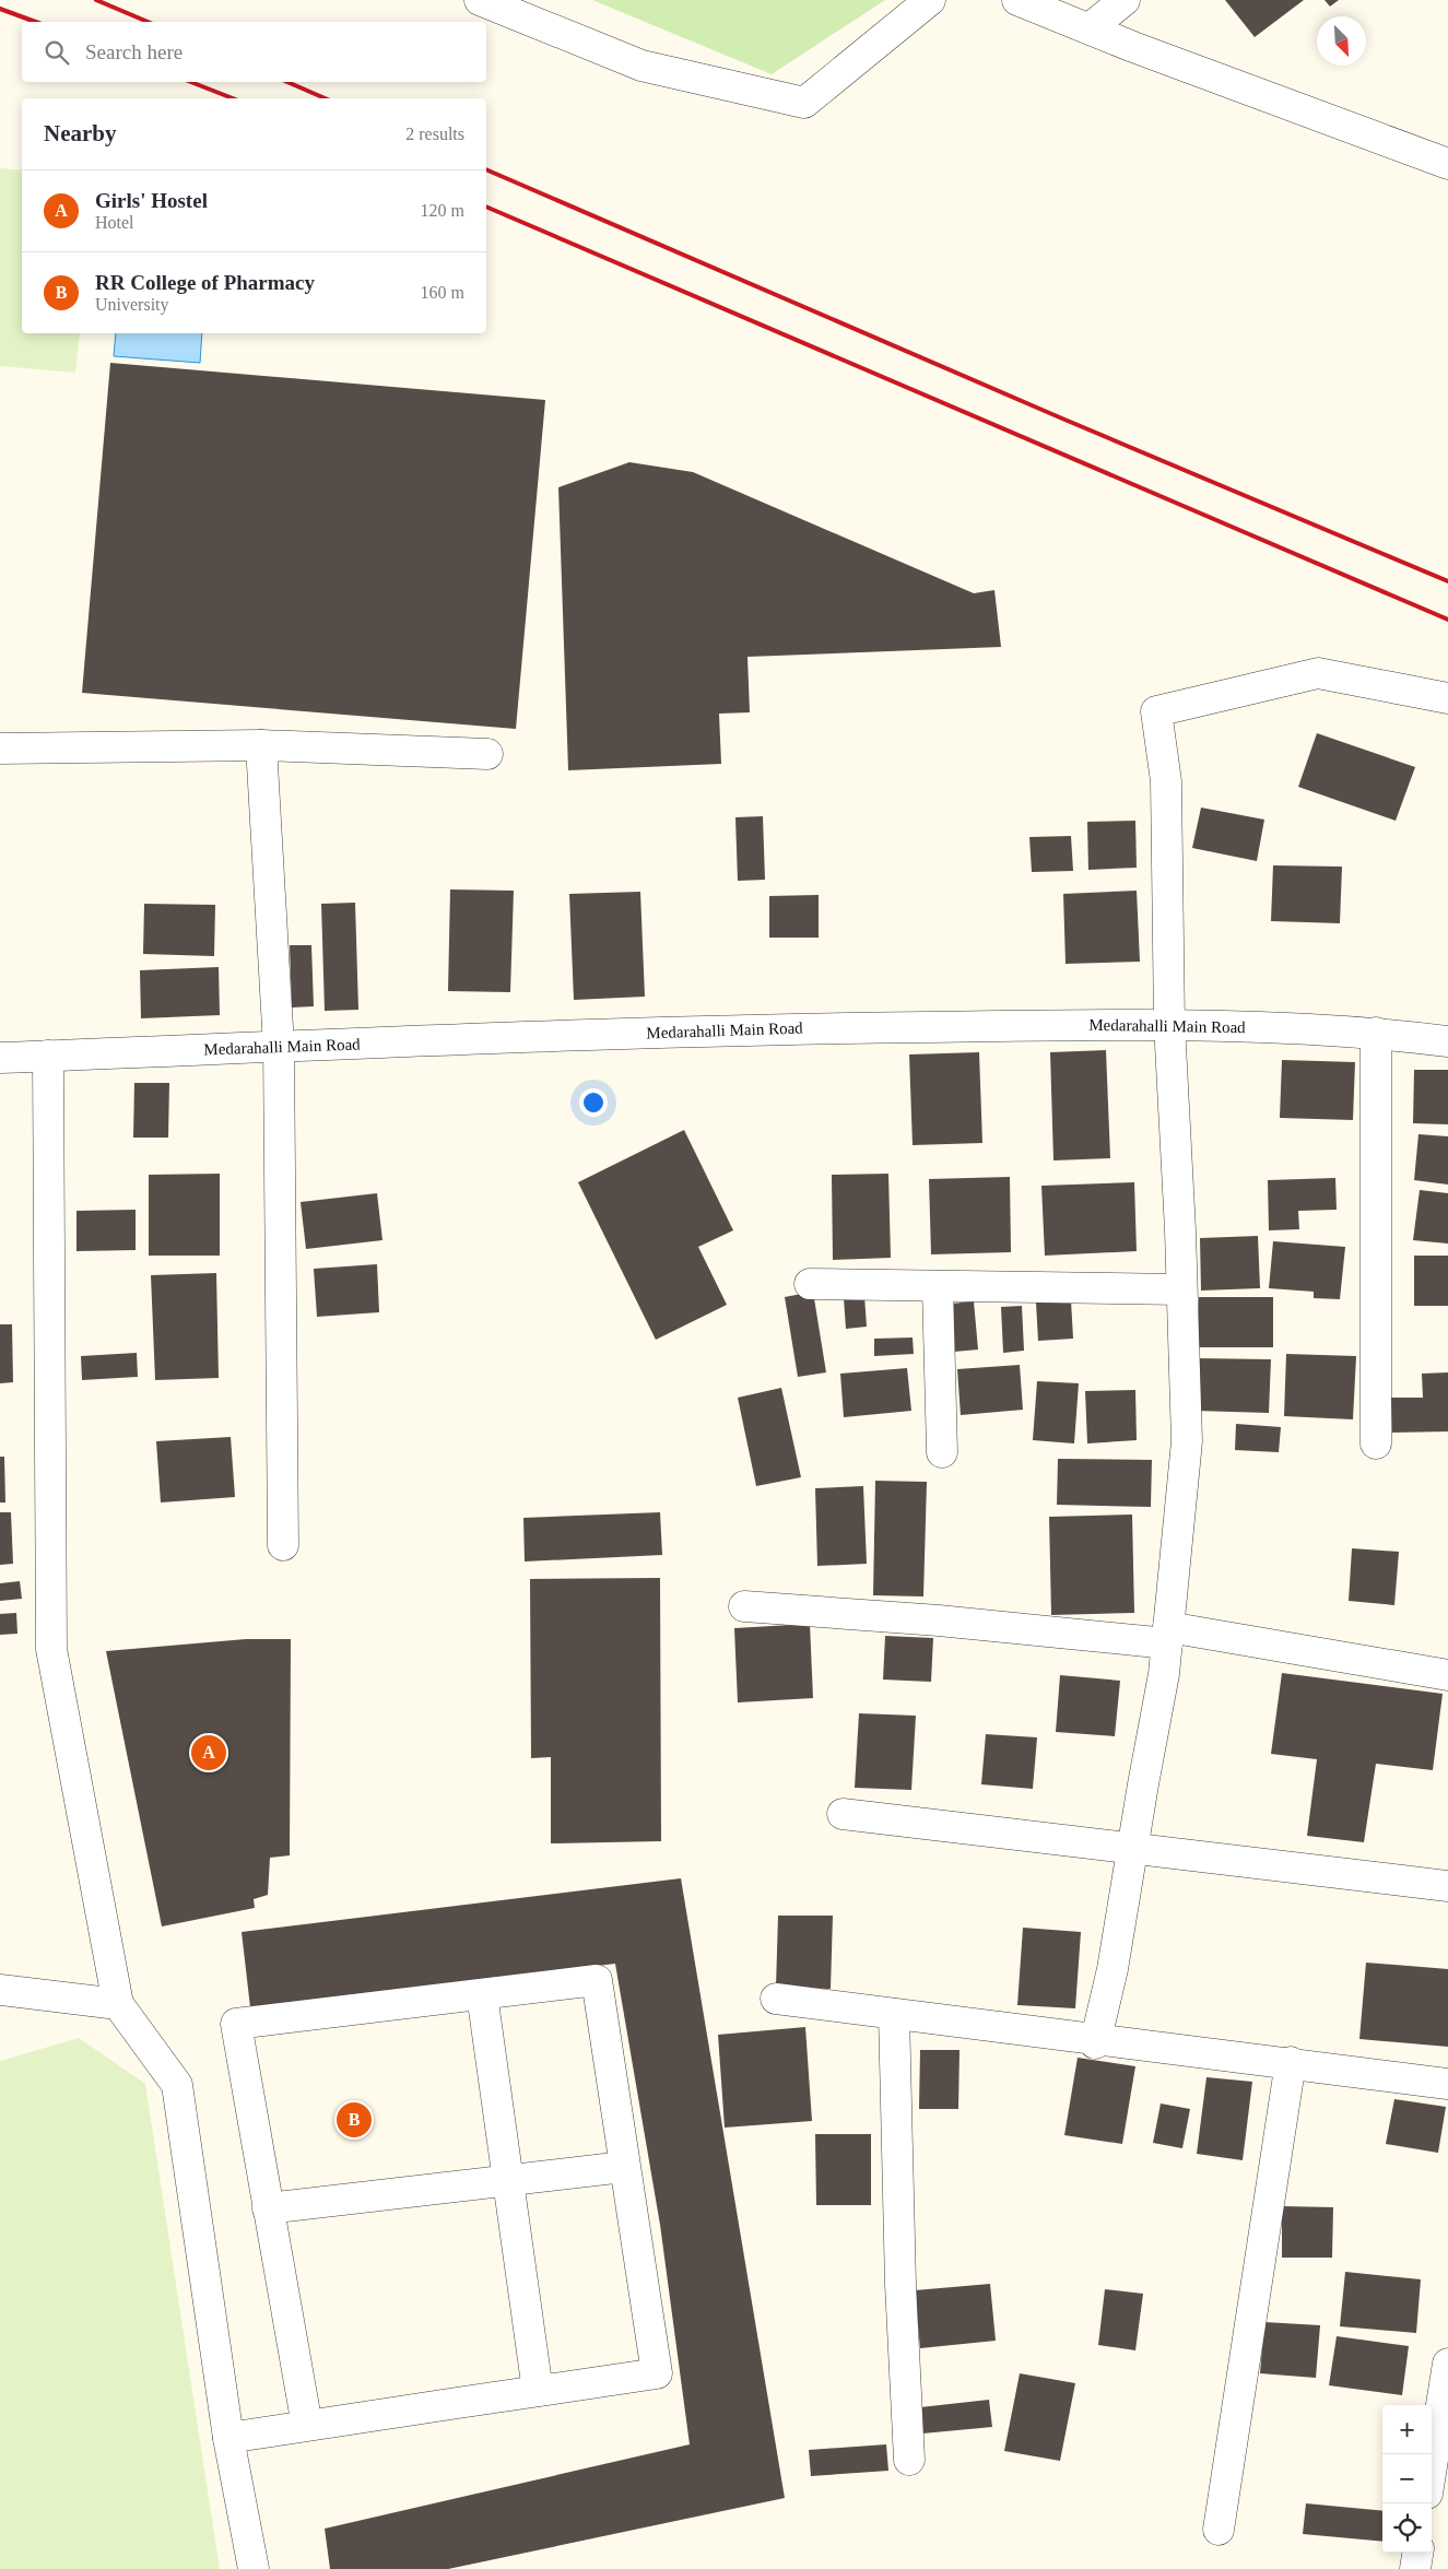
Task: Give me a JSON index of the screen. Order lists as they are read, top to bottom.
{
  "streets": {
    "street": ["Medarahalli Main Road"]
  },
  "north": "bottom right",
  "page": {
    "search": "Search here",
    "heading": ["Nearby", "2 results"],
    "list": [
      {
        "mark": "A",
        "name": "Girls' Hostel",
        "note": "Hotel",
        "value": "120 m"
      },
      {
        "mark": "B",
        "name": "RR College of Pharmacy",
        "note": "University",
        "value": "160 m"
      }
    ],
    "pins": ["A", "B"],
    "map_buttons": ["+", "−"]
  }
}
